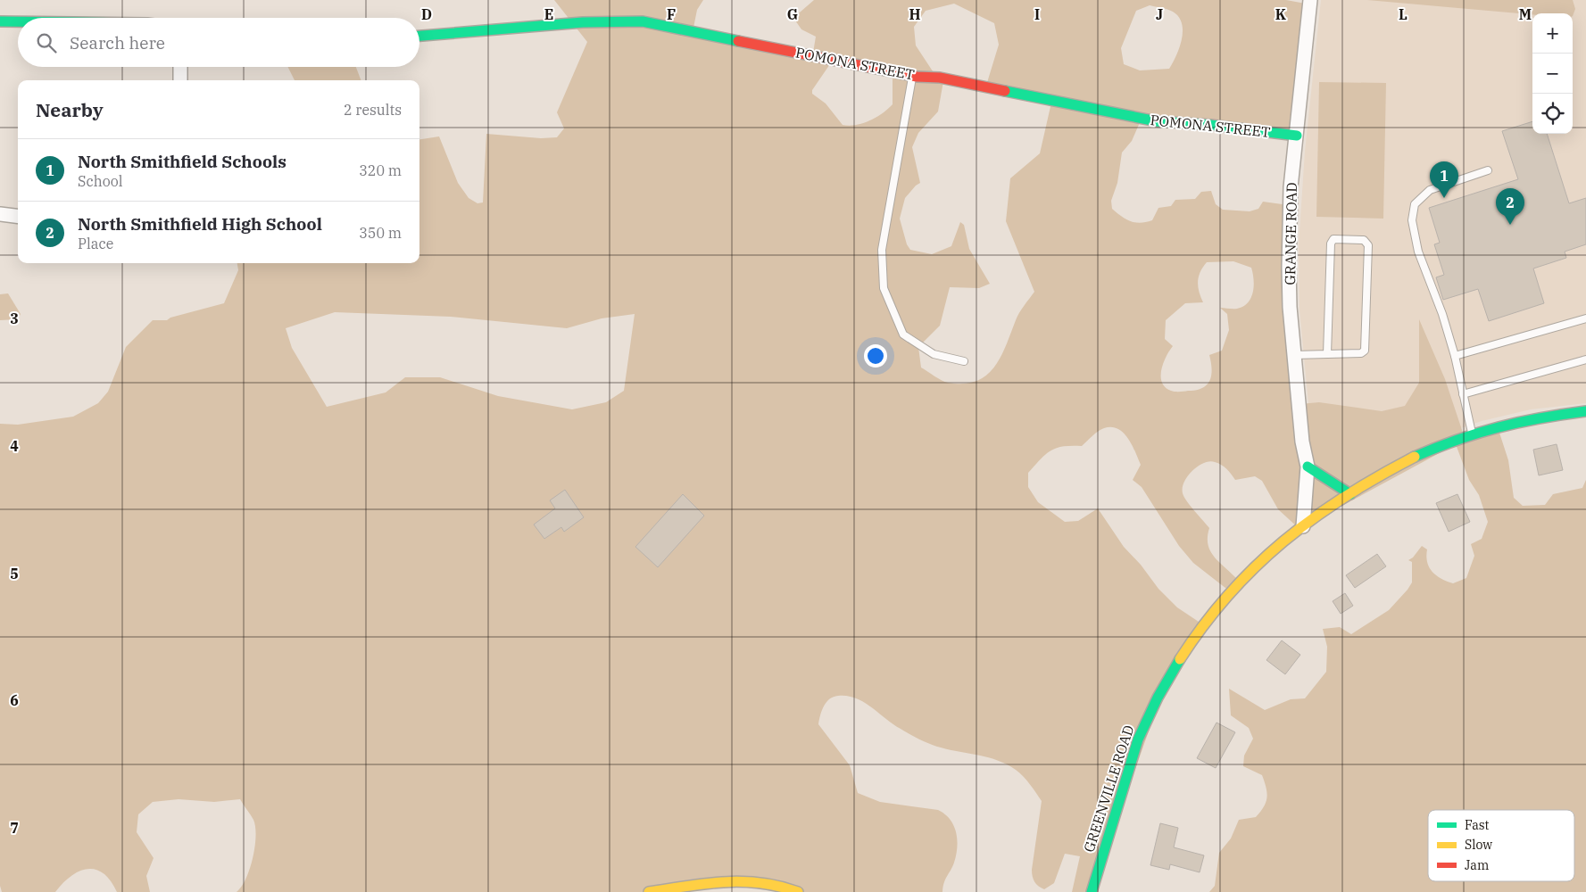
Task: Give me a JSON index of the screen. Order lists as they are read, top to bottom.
{
  "streets": {
    "street": ["POMONA STREET", "GRANGE ROAD", "GREENVILLE ROAD"]
  },
  "crossings": [
    ["POMONA STREET", "GRANGE ROAD"],
    ["GRANGE ROAD", "GREENVILLE ROAD"]
  ],
  "legend": ["Fast", "Slow", "Jam"],
  "page": {
    "map_buttons": ["+", "−"],
    "search": "Search here",
    "heading": ["Nearby", "2 results"],
    "list": [
      {
        "mark": "1",
        "name": "North Smithfield Schools",
        "note": "School",
        "value": "320 m"
      },
      {
        "mark": "2",
        "name": "North Smithfield High School",
        "note": "Place",
        "value": "350 m"
      }
    ],
    "pins": ["1", "2"]
  },
  "grid": {
    "columns": [
      "D",
      "E",
      "F",
      "G",
      "H",
      "I",
      "J",
      "K",
      "L",
      "M"
    ],
    "rows": [
      "3",
      "4",
      "5",
      "6",
      "7"
    ]
  }
}
